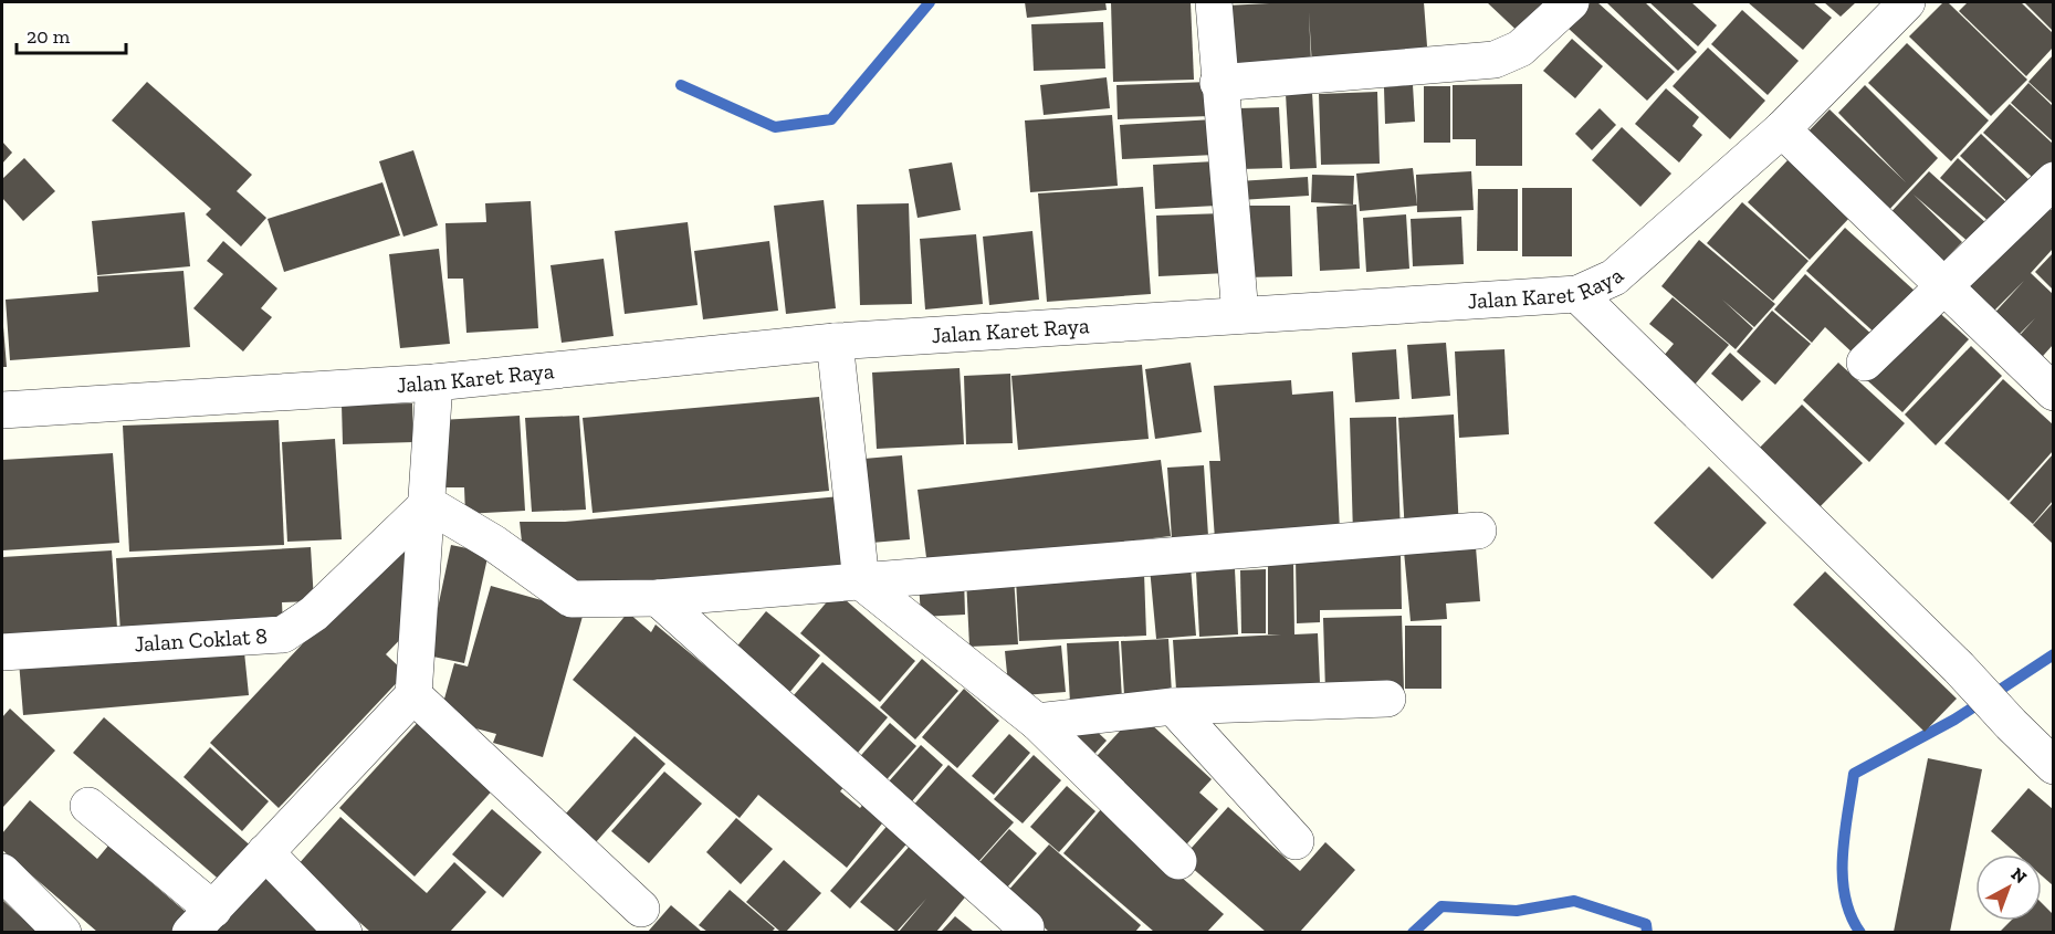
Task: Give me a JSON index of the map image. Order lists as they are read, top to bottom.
{
  "streets": {
    "street": ["Jalan Karet Raya", "Jalan Coklat 8"]
  },
  "scale_bar": "20 m",
  "north": "top right"
}
